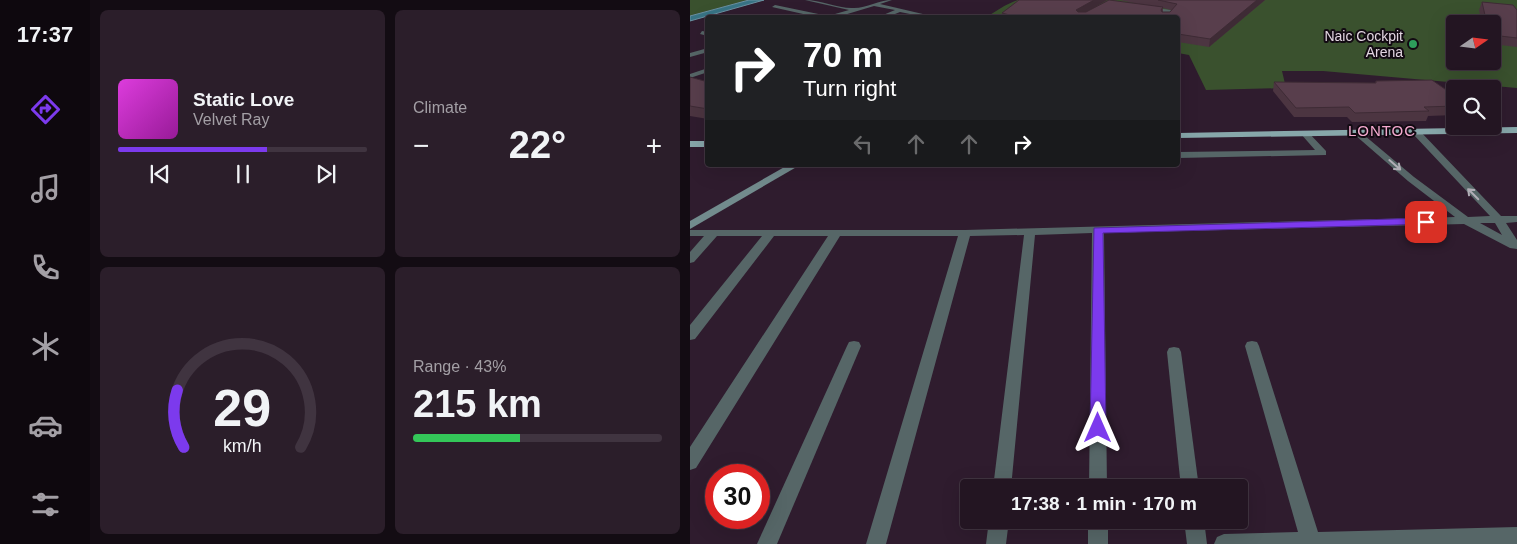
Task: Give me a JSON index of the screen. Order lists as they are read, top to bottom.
{
  "districts": ["LONTOC"],
  "places": ["Naic Cockpit Arena"],
  "north": "right",
  "page": {
    "tabs": "17:37",
    "tile": [
      "Climate",
      ["Range · 43%", "215 km"]
    ],
    "turn": ["70 m", "Turn right"],
    "song": ["Static Love", "Velvet Ray"],
    "heat": ["−", "22°", "+"],
    "limit": "30",
    "trip": "17:38 · 1 min · 170 m",
    "gauge": ["29", "km/h"]
  }
}
